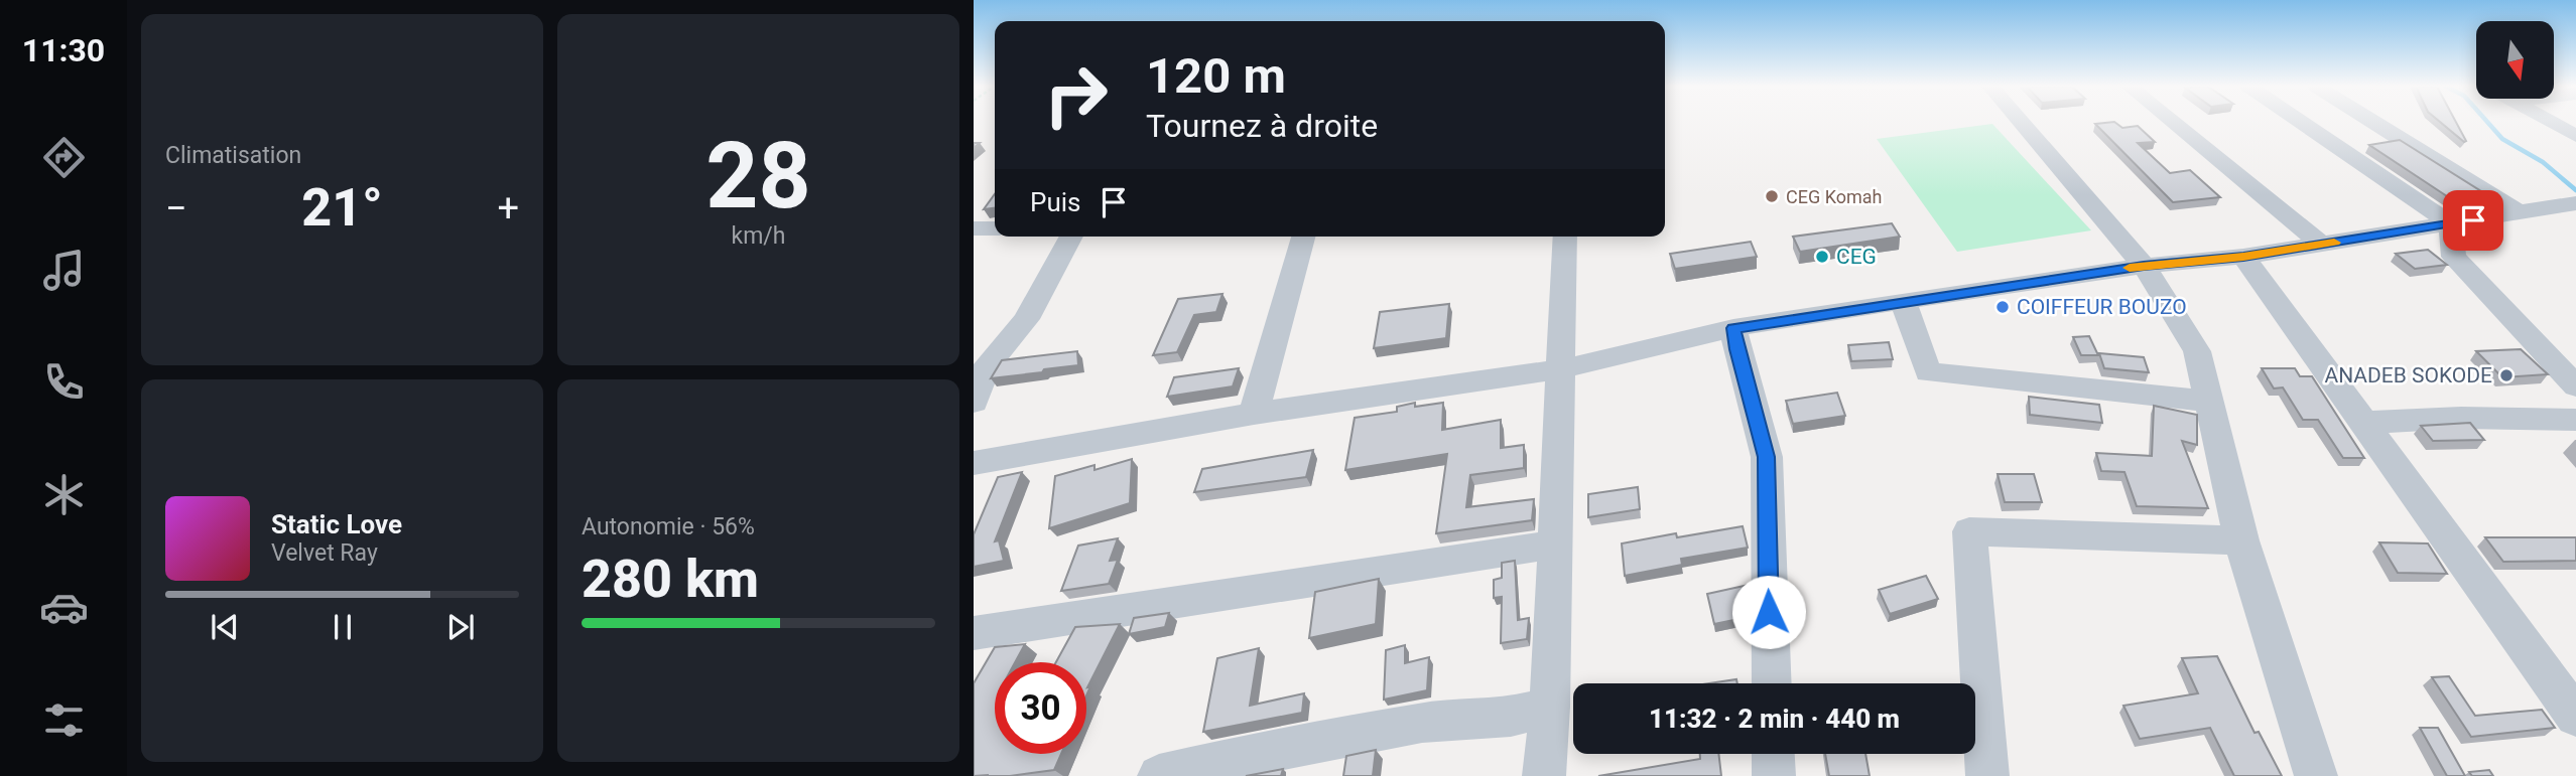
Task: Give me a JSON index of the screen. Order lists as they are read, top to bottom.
{
  "places": [
    "CEG Komah",
    "CEG",
    "COIFFEUR BOUZO",
    "ANADEB SOKODE"
  ],
  "north": "bottom",
  "page": {
    "tabs": "11:30",
    "tile": [
      "Climatisation",
      ["28", "km/h"],
      ["Autonomie · 56%", "280 km"]
    ],
    "turn": ["120 m", "Tournez à droite"],
    "then": "Puis",
    "heat": ["−", "21°", "+"],
    "song": ["Static Love", "Velvet Ray"],
    "limit": "30",
    "trip": "11:32 · 2 min · 440 m"
  }
}
